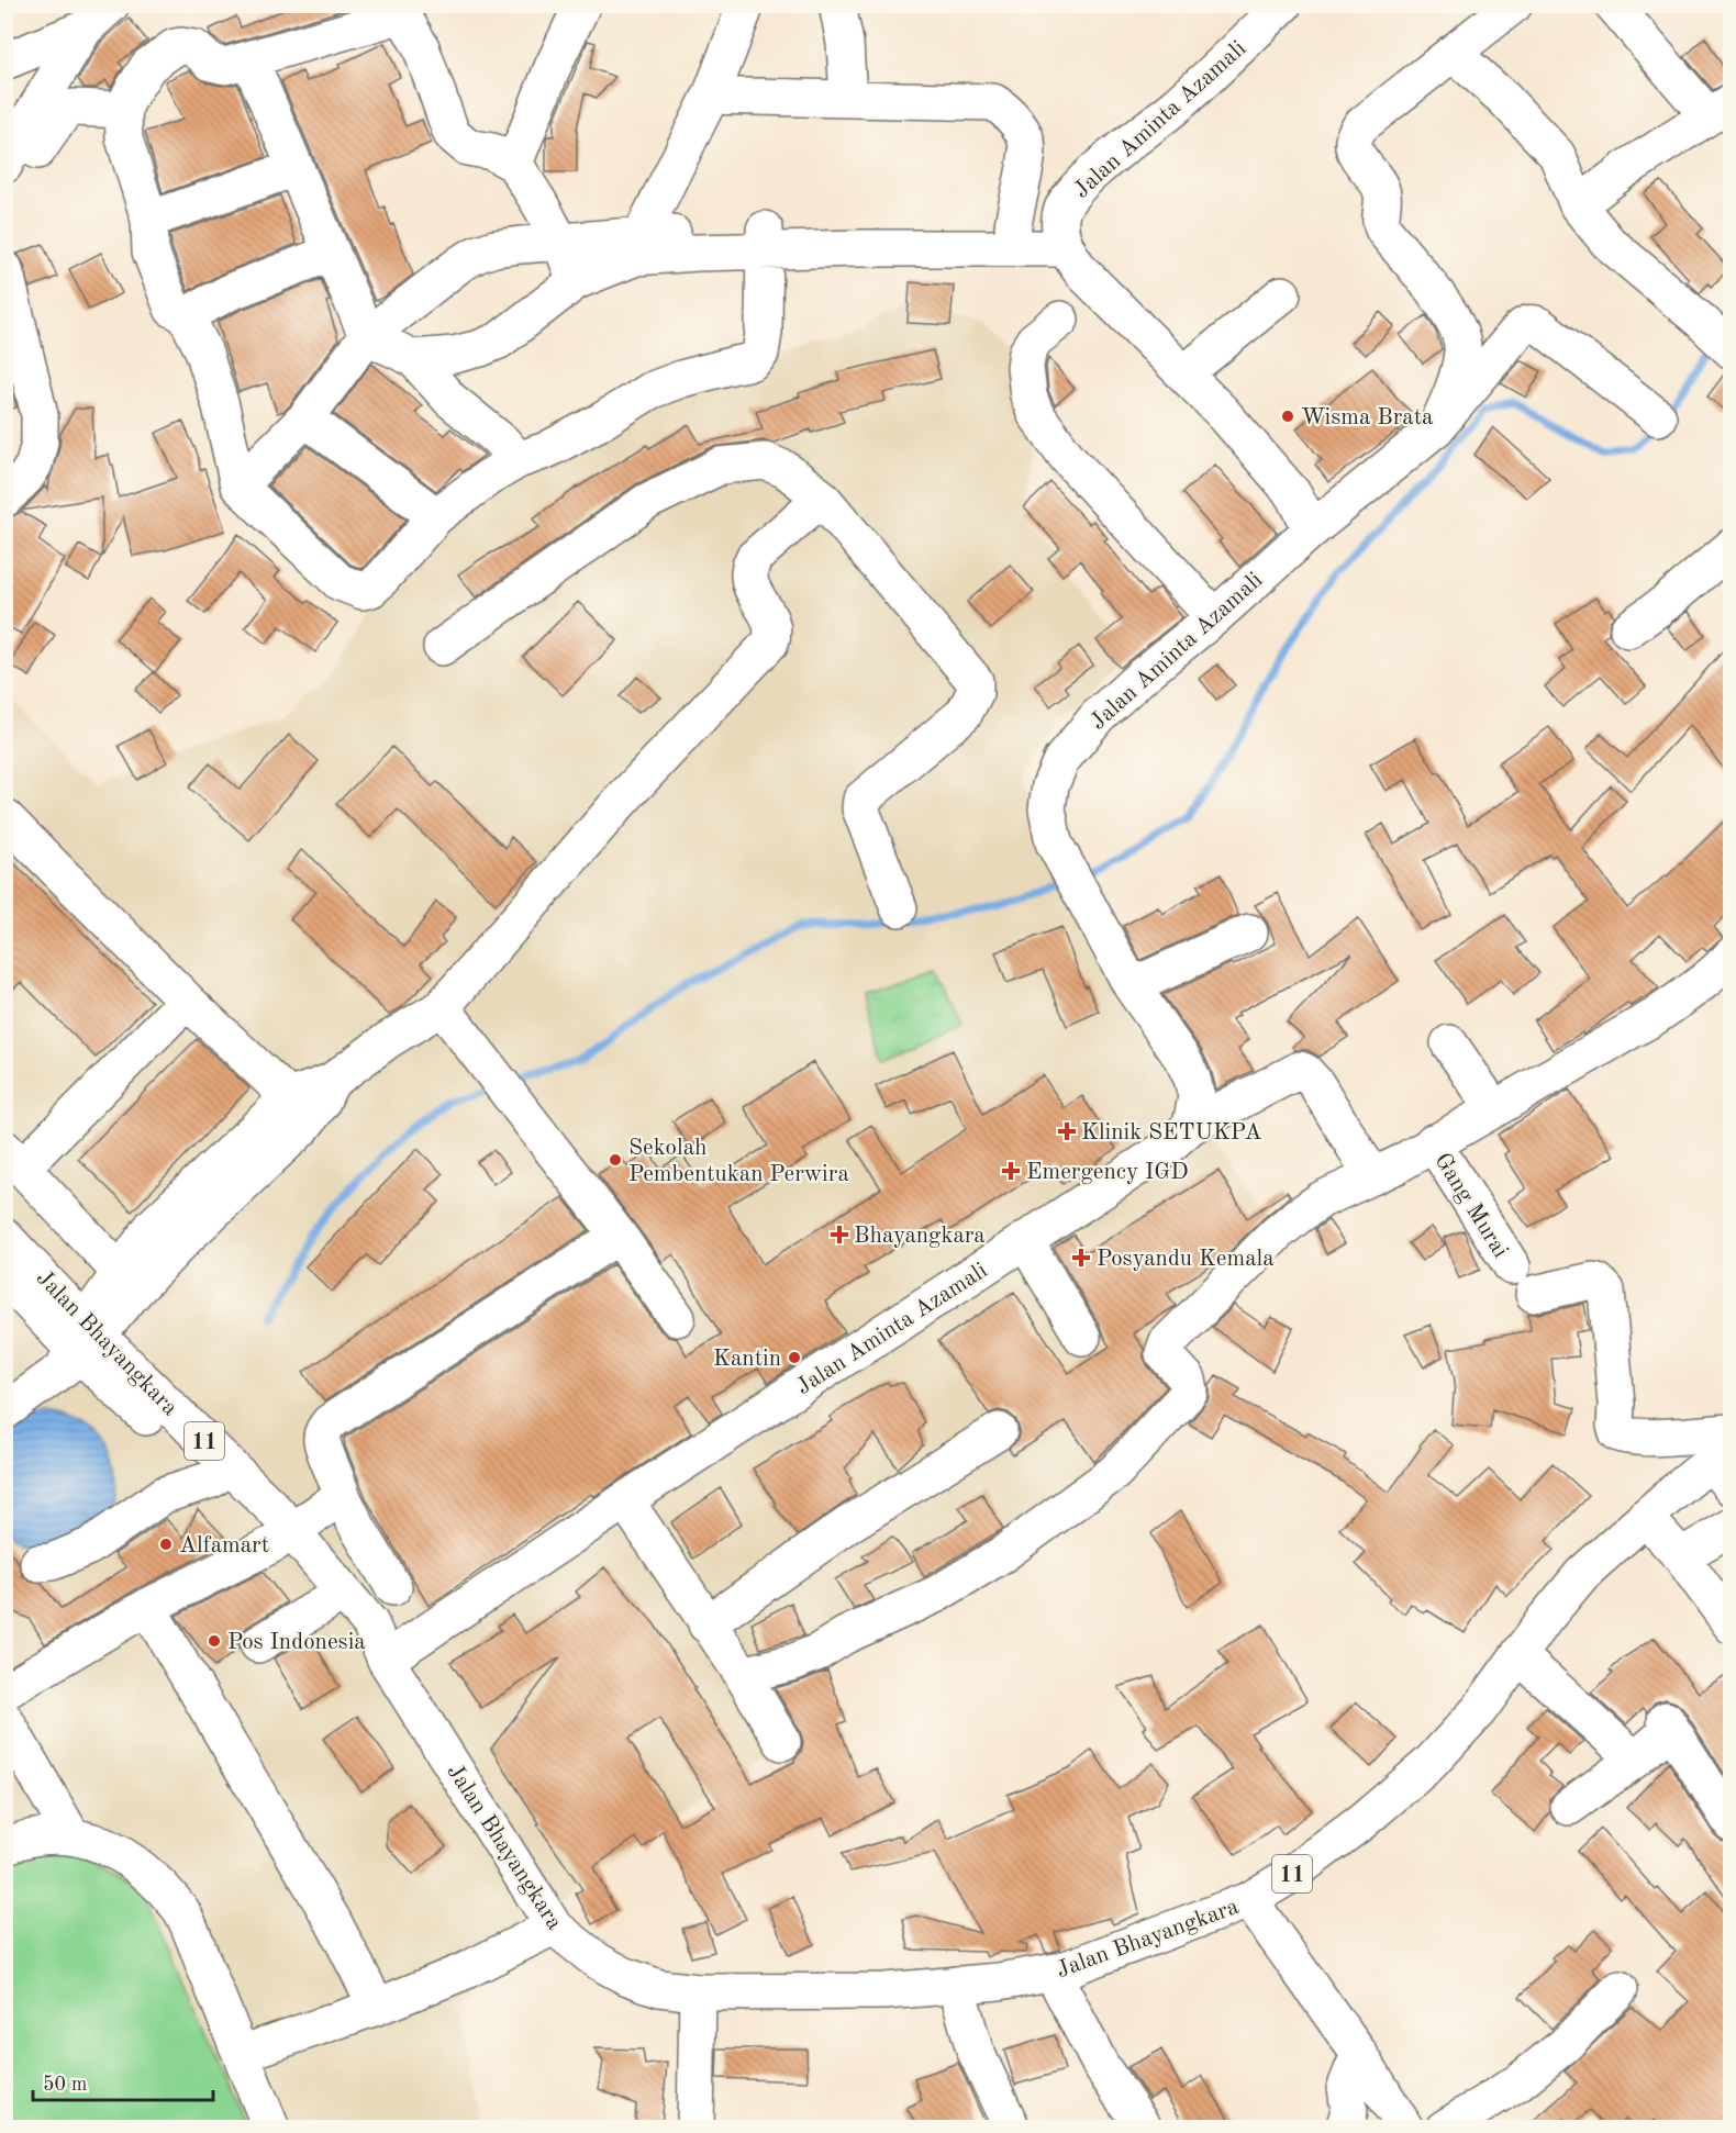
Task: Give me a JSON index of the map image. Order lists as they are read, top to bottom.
{
  "streets": {
    "main road": [
      "Jalan Aminta Azamali",
      "Gang Murai",
      "Jalan Bhayangkara",
      "11"
    ]
  },
  "crossings": [
    ["Jalan Aminta Azamali", "Jalan Bhayangkara"]
  ],
  "places": {
    "other": [
      "Wisma Brata",
      "Sekolah Pembentukan Perwira",
      "Kantin",
      "Alfamart",
      "Pos Indonesia"
    ],
    "health": [
      "Klinik SETUKPA",
      "Emergency IGD",
      "Bhayangkara",
      "Posyandu Kemala"
    ]
  },
  "scale_bar": "50 m"
}
